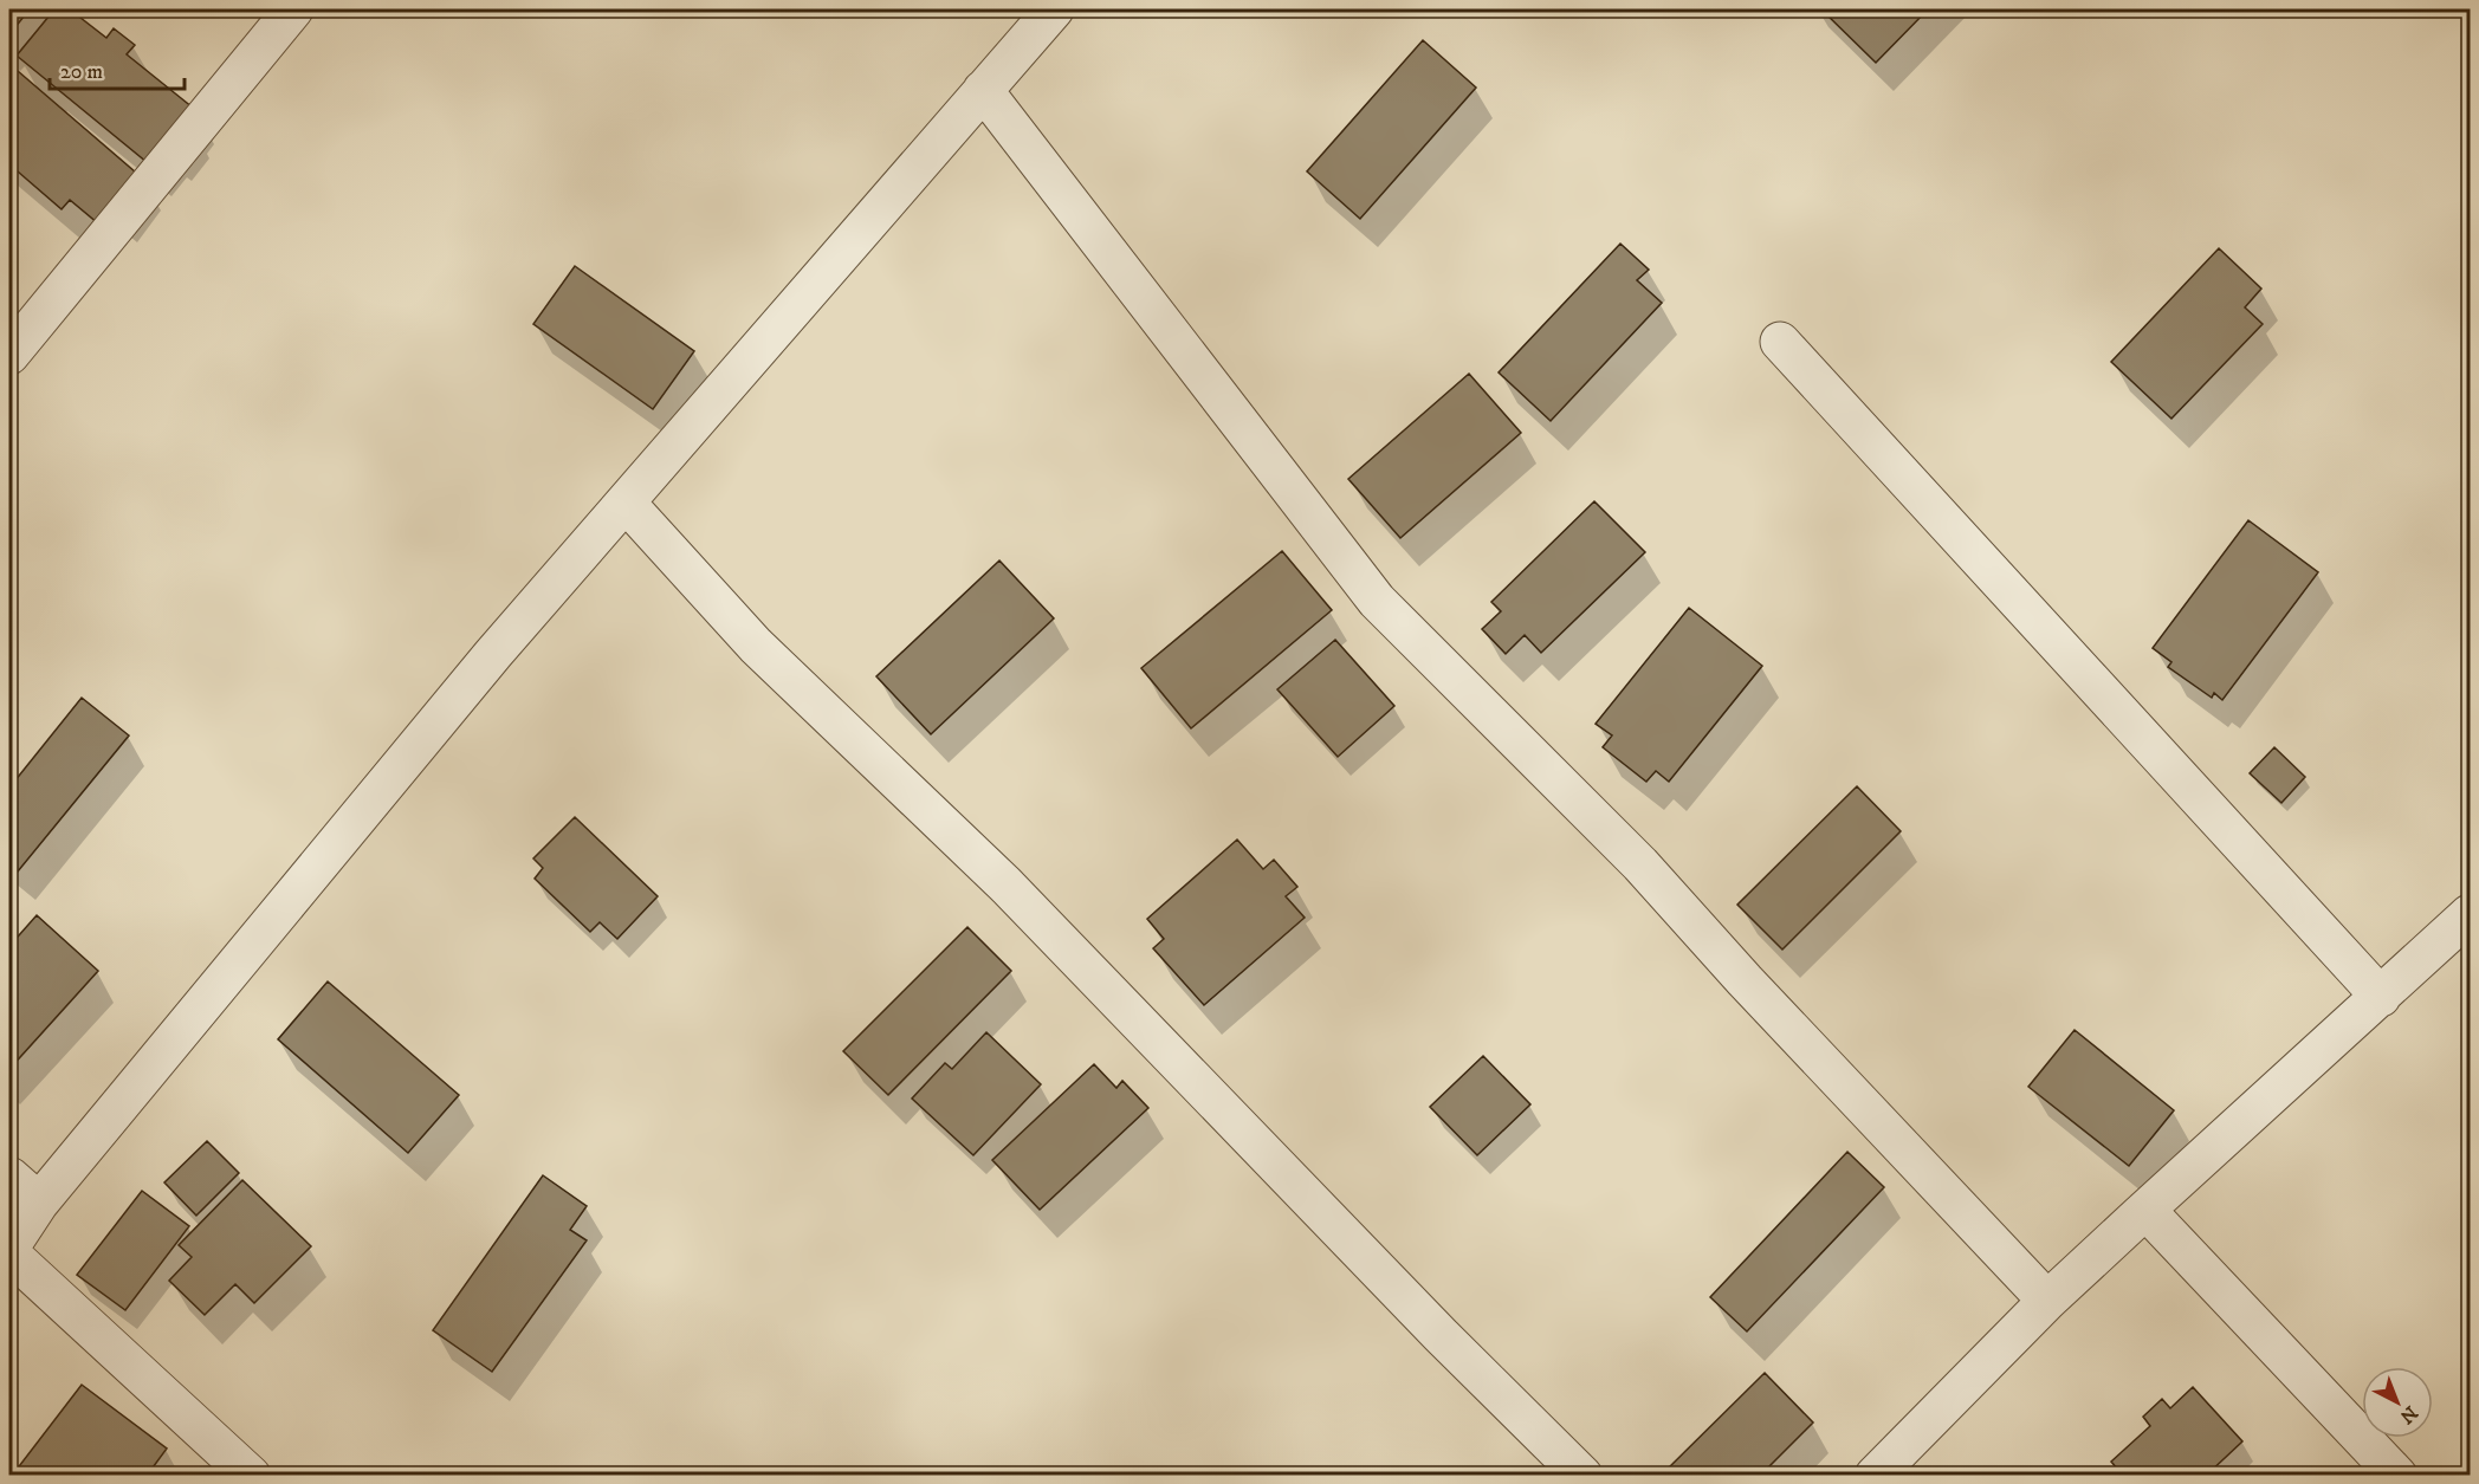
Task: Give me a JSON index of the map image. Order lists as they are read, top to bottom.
{
  "scale_bar": "20 m",
  "north": "bottom right"
}
